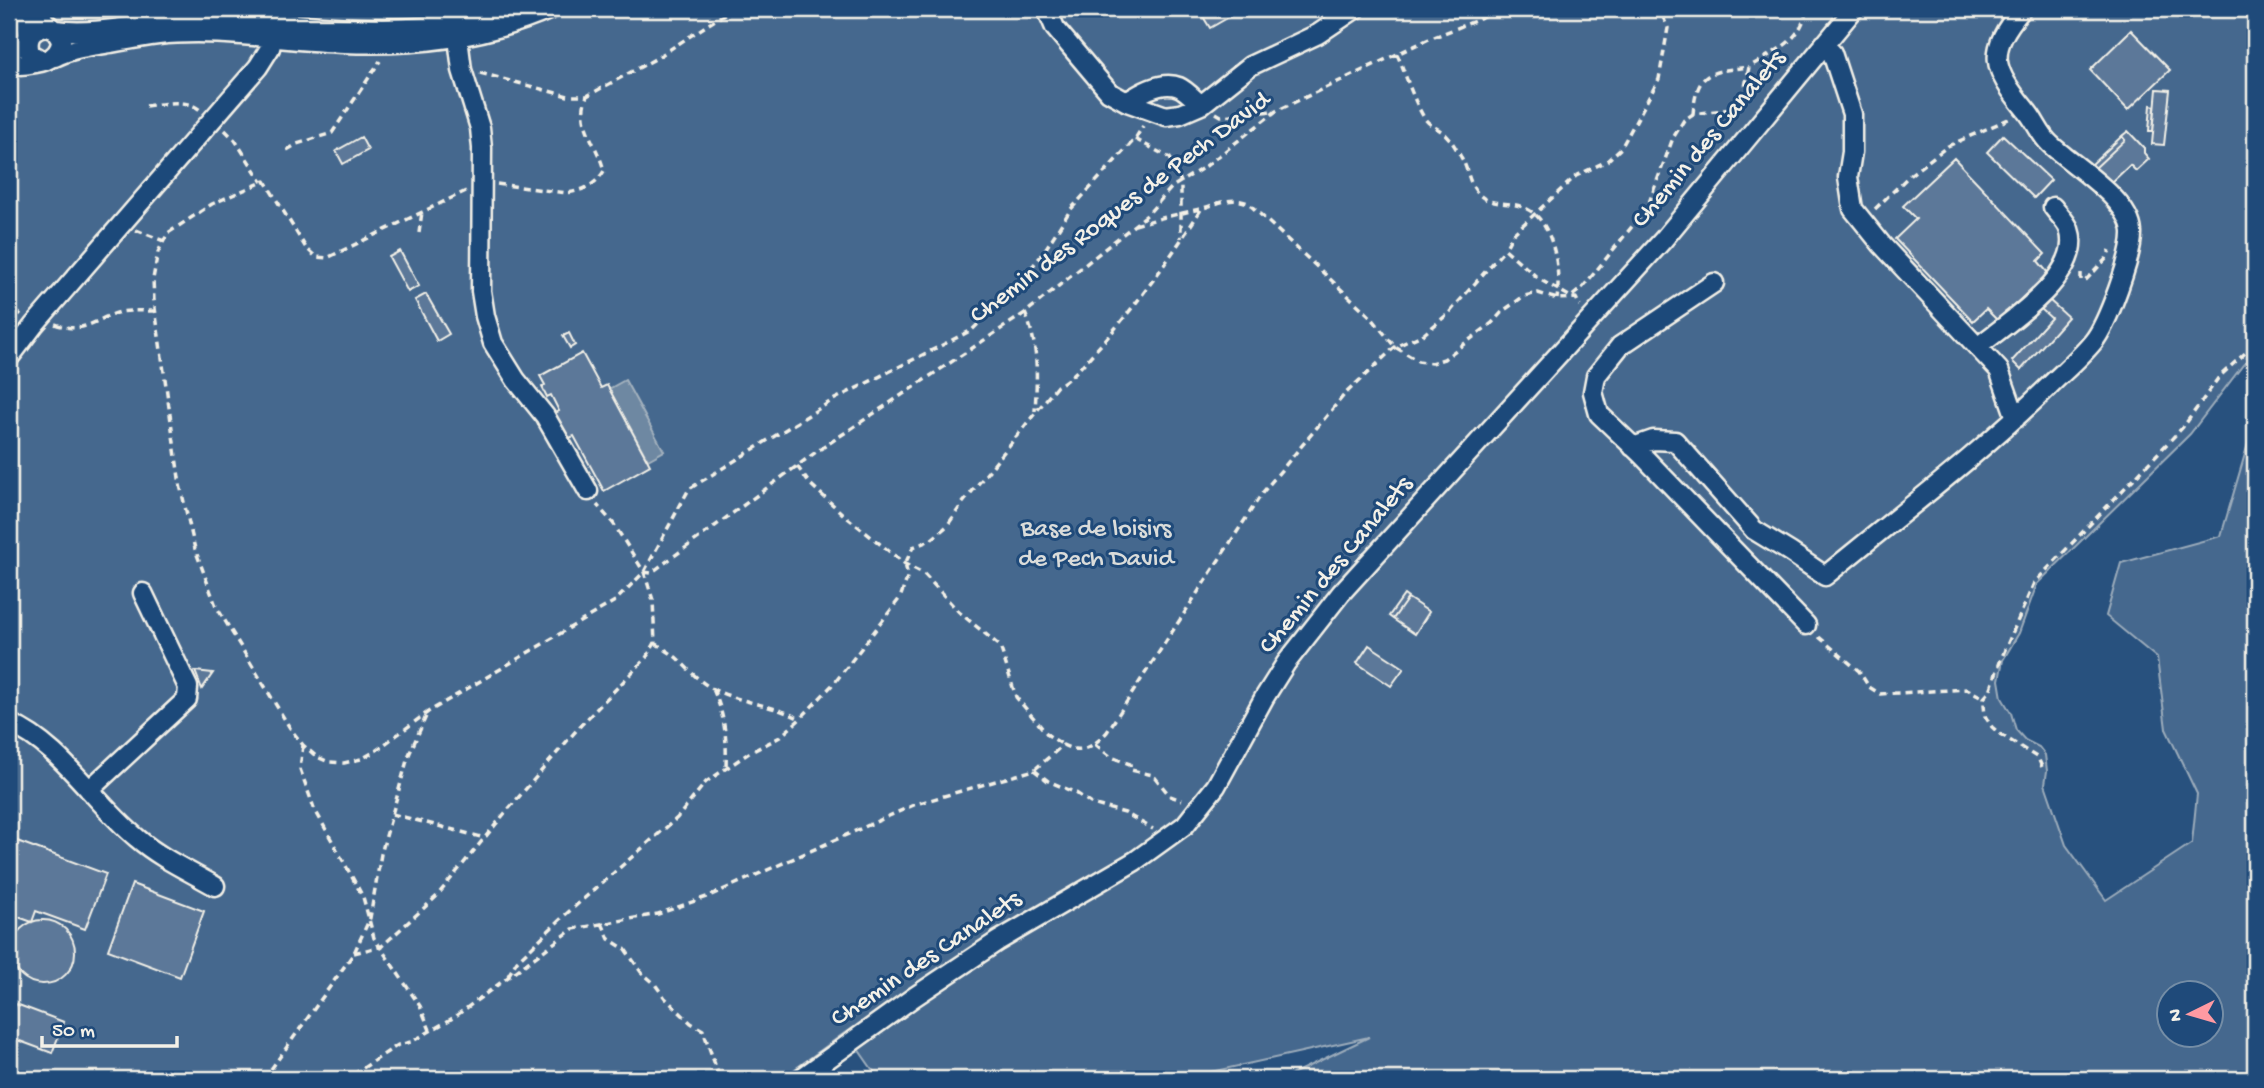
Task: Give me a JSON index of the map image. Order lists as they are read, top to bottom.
{
  "streets": {
    "street": ["Chemin des Canalets"],
    "path": ["Chemin des Roques de Pech David"]
  },
  "parks": ["Base de loisirs de Pech David"],
  "scale_bar": "50 m",
  "north": "left"
}
